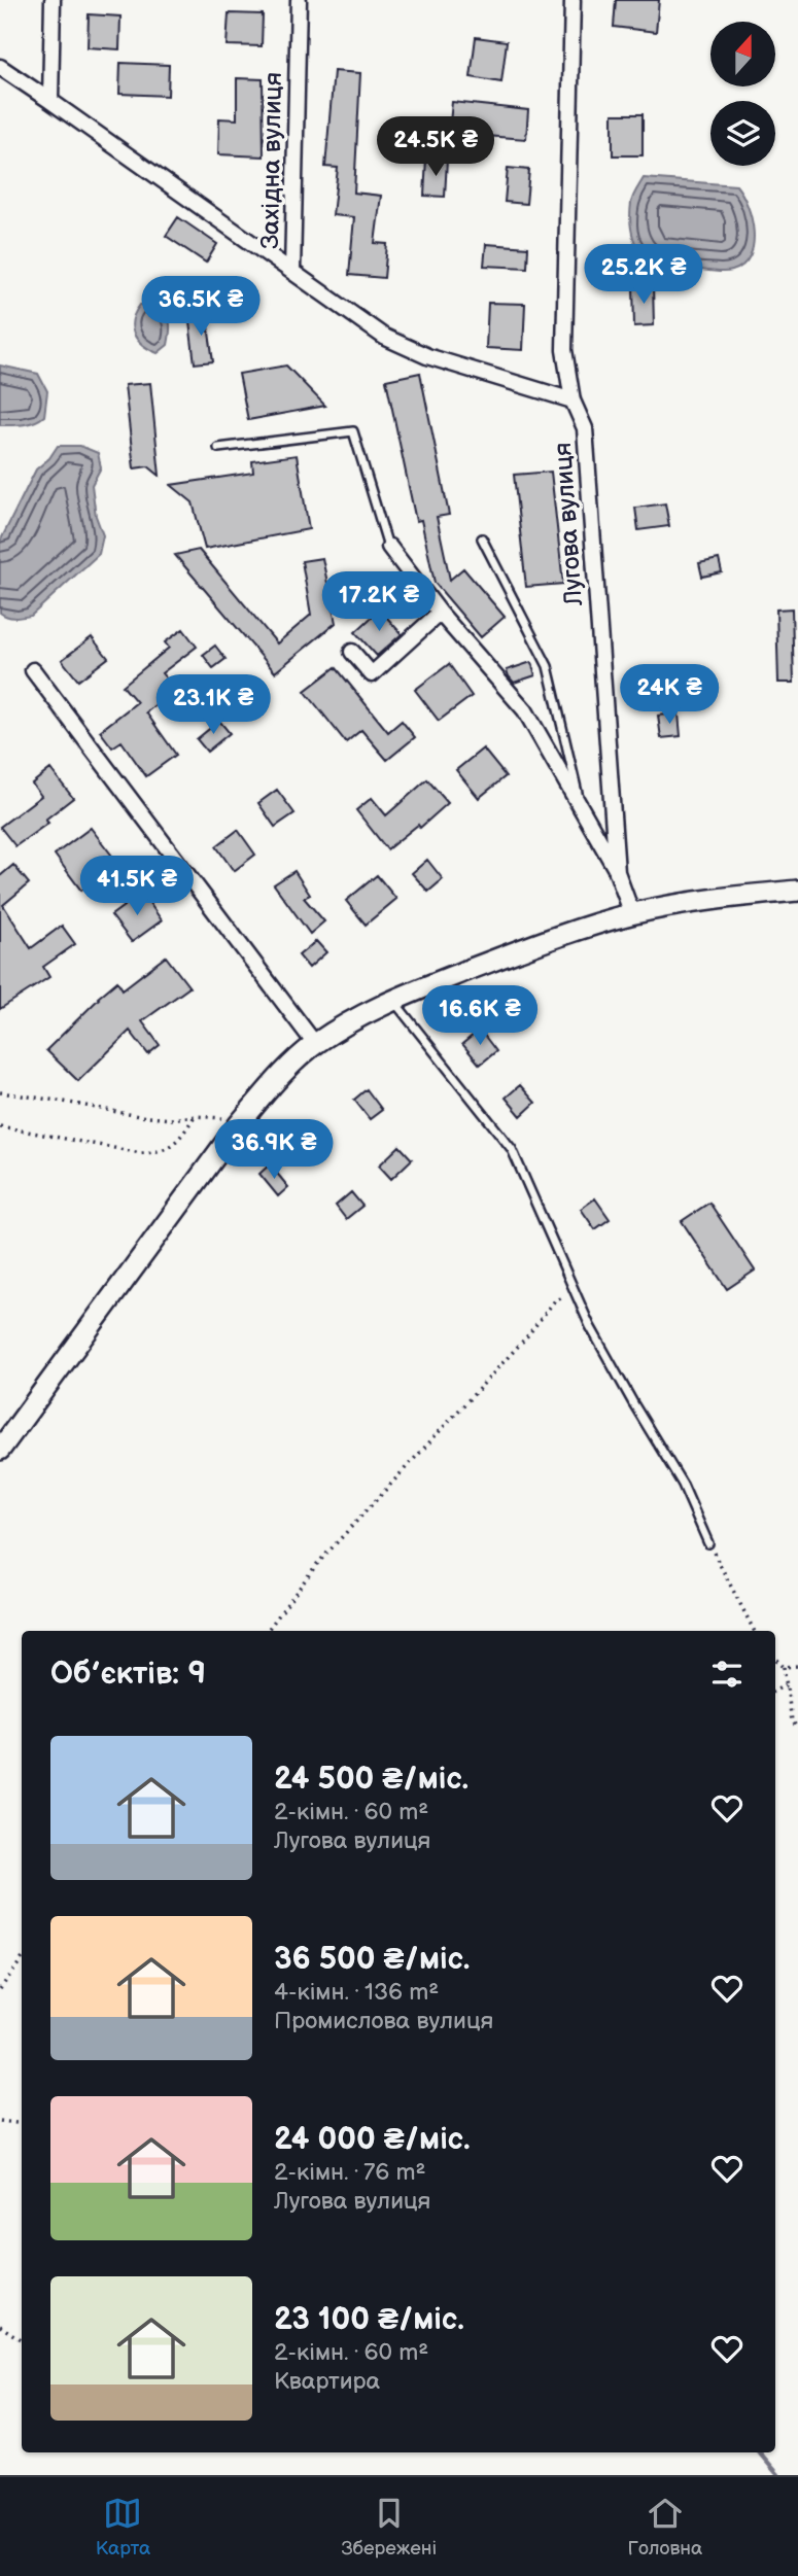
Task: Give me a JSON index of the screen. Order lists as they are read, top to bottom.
{
  "streets": {
    "street": ["Західна вулиця", "Лугова вулиця"]
  },
  "crossings": [
    ["Західна вулиця", "Лугова вулиця"]
  ],
  "north": "top",
  "page": {
    "price": [
      "24.5K ₴",
      "25.2K ₴",
      "36.5K ₴",
      "17.2K ₴",
      "24K ₴",
      "23.1K ₴",
      "41.5K ₴",
      "16.6K ₴",
      "36.9K ₴"
    ],
    "heading": "Об’єктів: 9",
    "list": [
      {
        "name": "24 500 ₴/міс.",
        "note": "2-кімн. · 60 m² · Лугова вулиця"
      },
      {
        "name": "36 500 ₴/міс.",
        "note": "4-кімн. · 136 m² · Промислова вулиця"
      },
      {
        "name": "24 000 ₴/міс.",
        "note": "2-кімн. · 76 m² · Лугова вулиця"
      },
      {
        "name": "23 100 ₴/міс.",
        "note": "2-кімн. · 60 m² · Квартира"
      }
    ],
    "tabs": ["Карта", "Збережені", "Головна"]
  }
}
